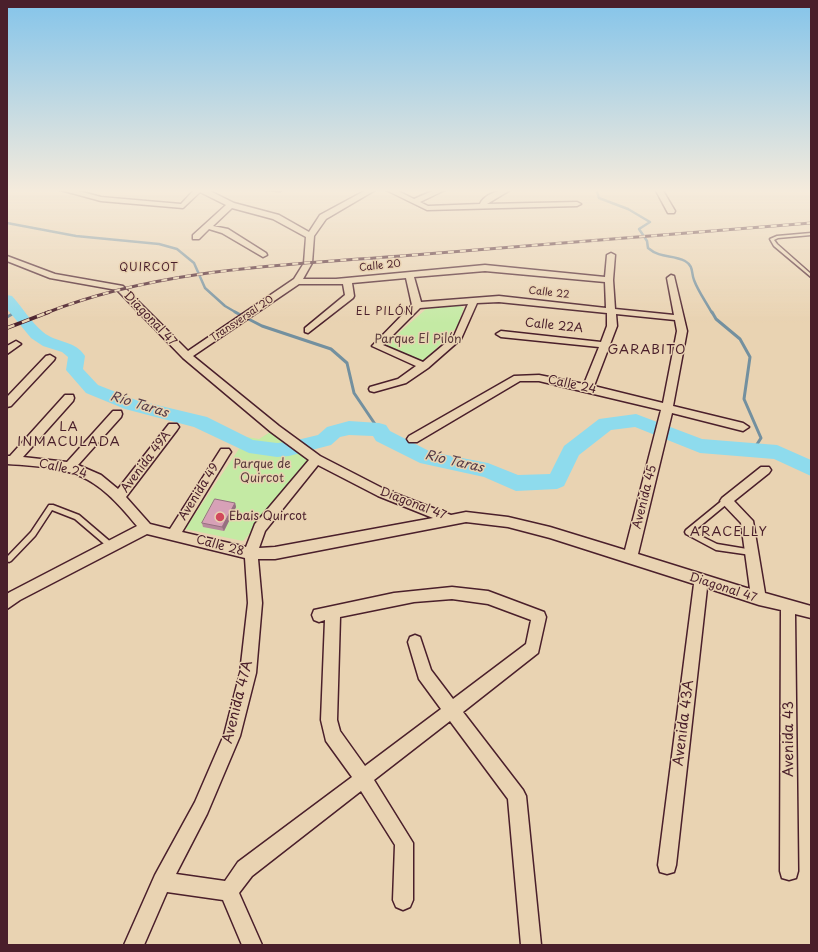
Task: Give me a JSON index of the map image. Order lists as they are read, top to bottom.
{
  "streets": {
    "street": [
      "Calle 20",
      "Calle 22",
      "Diagonal 47",
      "Transversal 20",
      "Calle 22A",
      "Calle 24",
      "Avenida 49A",
      "Avenida 49",
      "Avenida 45",
      "Calle 28",
      "Avenida 47A",
      "Avenida 43A",
      "Avenida 43"
    ]
  },
  "crossings": [
    ["Calle 20", "Transversal 20"],
    ["Diagonal 47", "Transversal 20"],
    ["Diagonal 47", "Avenida 45"],
    ["Diagonal 47", "Calle 28"],
    ["Diagonal 47", "Avenida 47A"],
    ["Diagonal 47", "Avenida 43A"],
    ["Diagonal 47", "Avenida 43"],
    ["Calle 24", "Avenida 49A"],
    ["Calle 24", "Avenida 45"],
    ["Calle 24", "Calle 28"],
    ["Avenida 49", "Calle 28"],
    ["Calle 28", "Avenida 47A"]
  ],
  "districts": [
    "QUIRCOT",
    "EL PILÓN",
    "GARABITO",
    "LA INMACULADA",
    "ARACELLY"
  ],
  "water": ["Río Taras"],
  "parks": ["Parque El Pilón", "Parque de Quircot"],
  "places": ["Ebais Quircot"]
}
